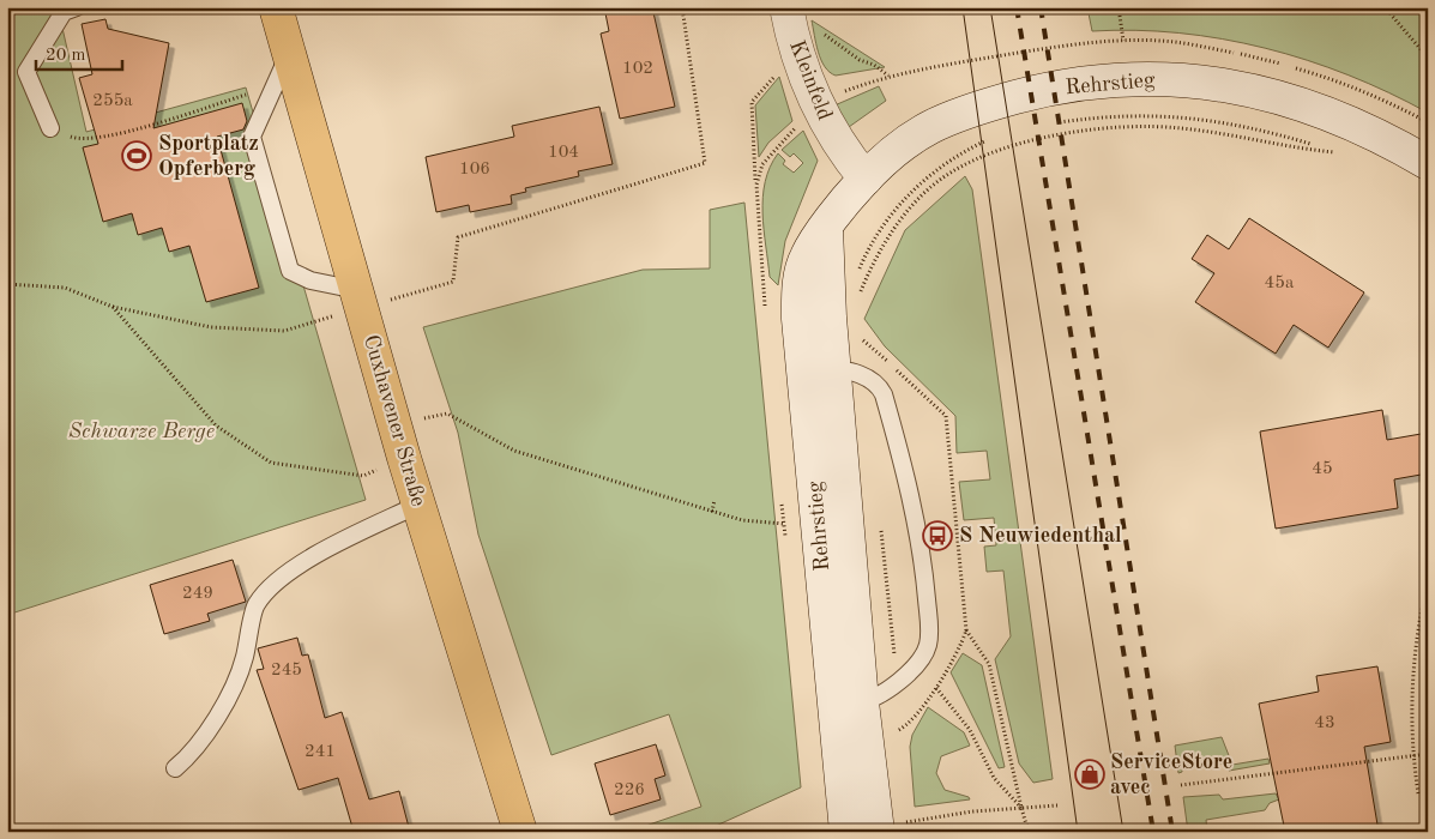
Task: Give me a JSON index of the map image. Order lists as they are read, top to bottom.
{
  "streets": {
    "main road": ["Cuxhavener Straße"],
    "street": ["Kleinfeld", "Rehrstieg"]
  },
  "crossings": [
    ["Kleinfeld", "Rehrstieg"]
  ],
  "parks": ["Schwarze Berge"],
  "places": {
    "sports": ["Sportplatz Opferberg"],
    "bus stop": ["S Neuwiedenthal"],
    "shop": ["ServiceStore avec"]
  },
  "house_numbers": [
    "102",
    "255a",
    "104",
    "106",
    "45a",
    "45",
    "249",
    "245",
    "43",
    "241",
    "226"
  ],
  "scale_bar": "20 m"
}
